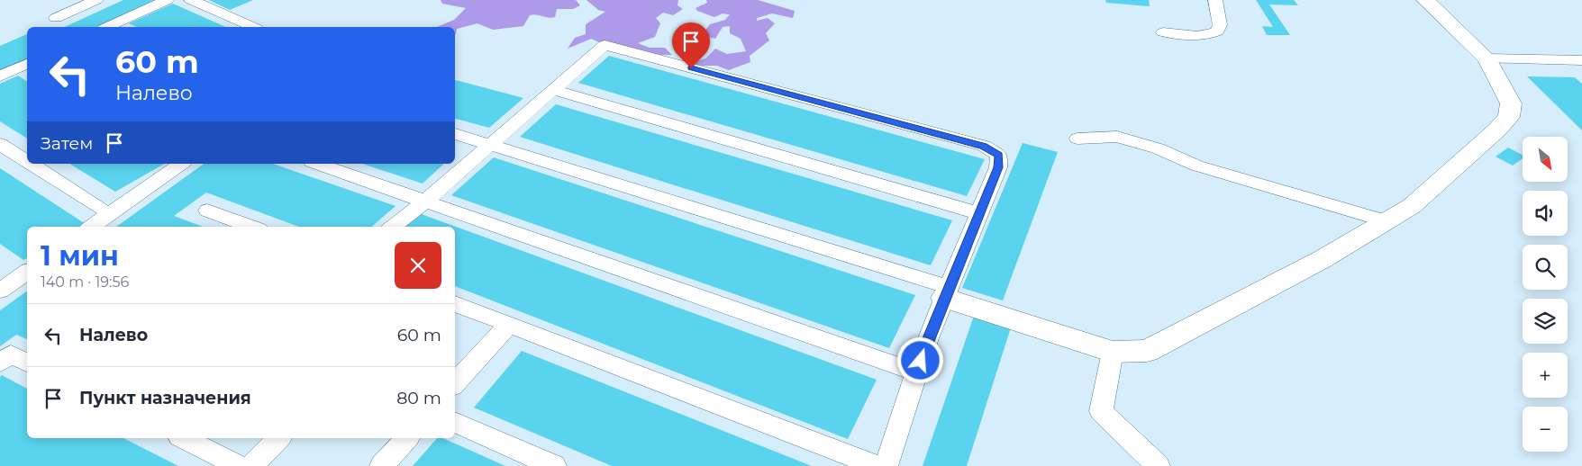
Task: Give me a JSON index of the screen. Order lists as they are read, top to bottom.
{
  "north": "bottom right",
  "page": {
    "turn": ["60 m", "Налево"],
    "then": "Затем",
    "map_buttons": ["+", "−"],
    "heading": ["1 мин", "140 m · 19:56"],
    "list": [
      {
        "name": "Налево",
        "value": "60 m"
      },
      {
        "name": "Пункт назначения",
        "value": "80 m"
      }
    ]
  }
}
